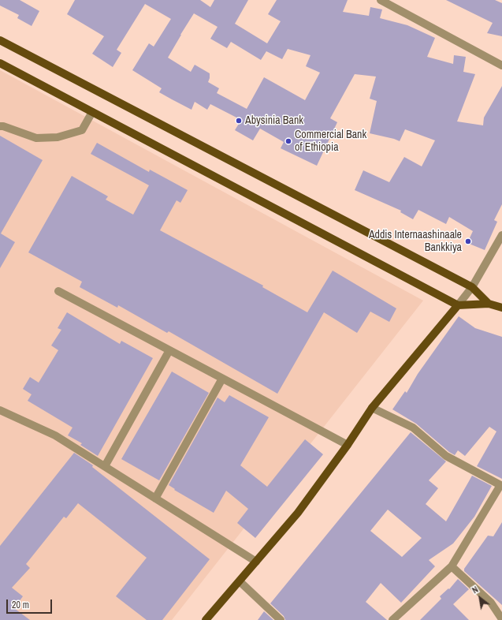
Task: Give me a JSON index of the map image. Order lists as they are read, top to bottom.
{
  "places": ["Abysinia Bank", "Commercial Bank of Ethiopia", "Addis Internaashinaale Bankkiya"],
  "scale_bar": "20 m",
  "north": "top left"
}
